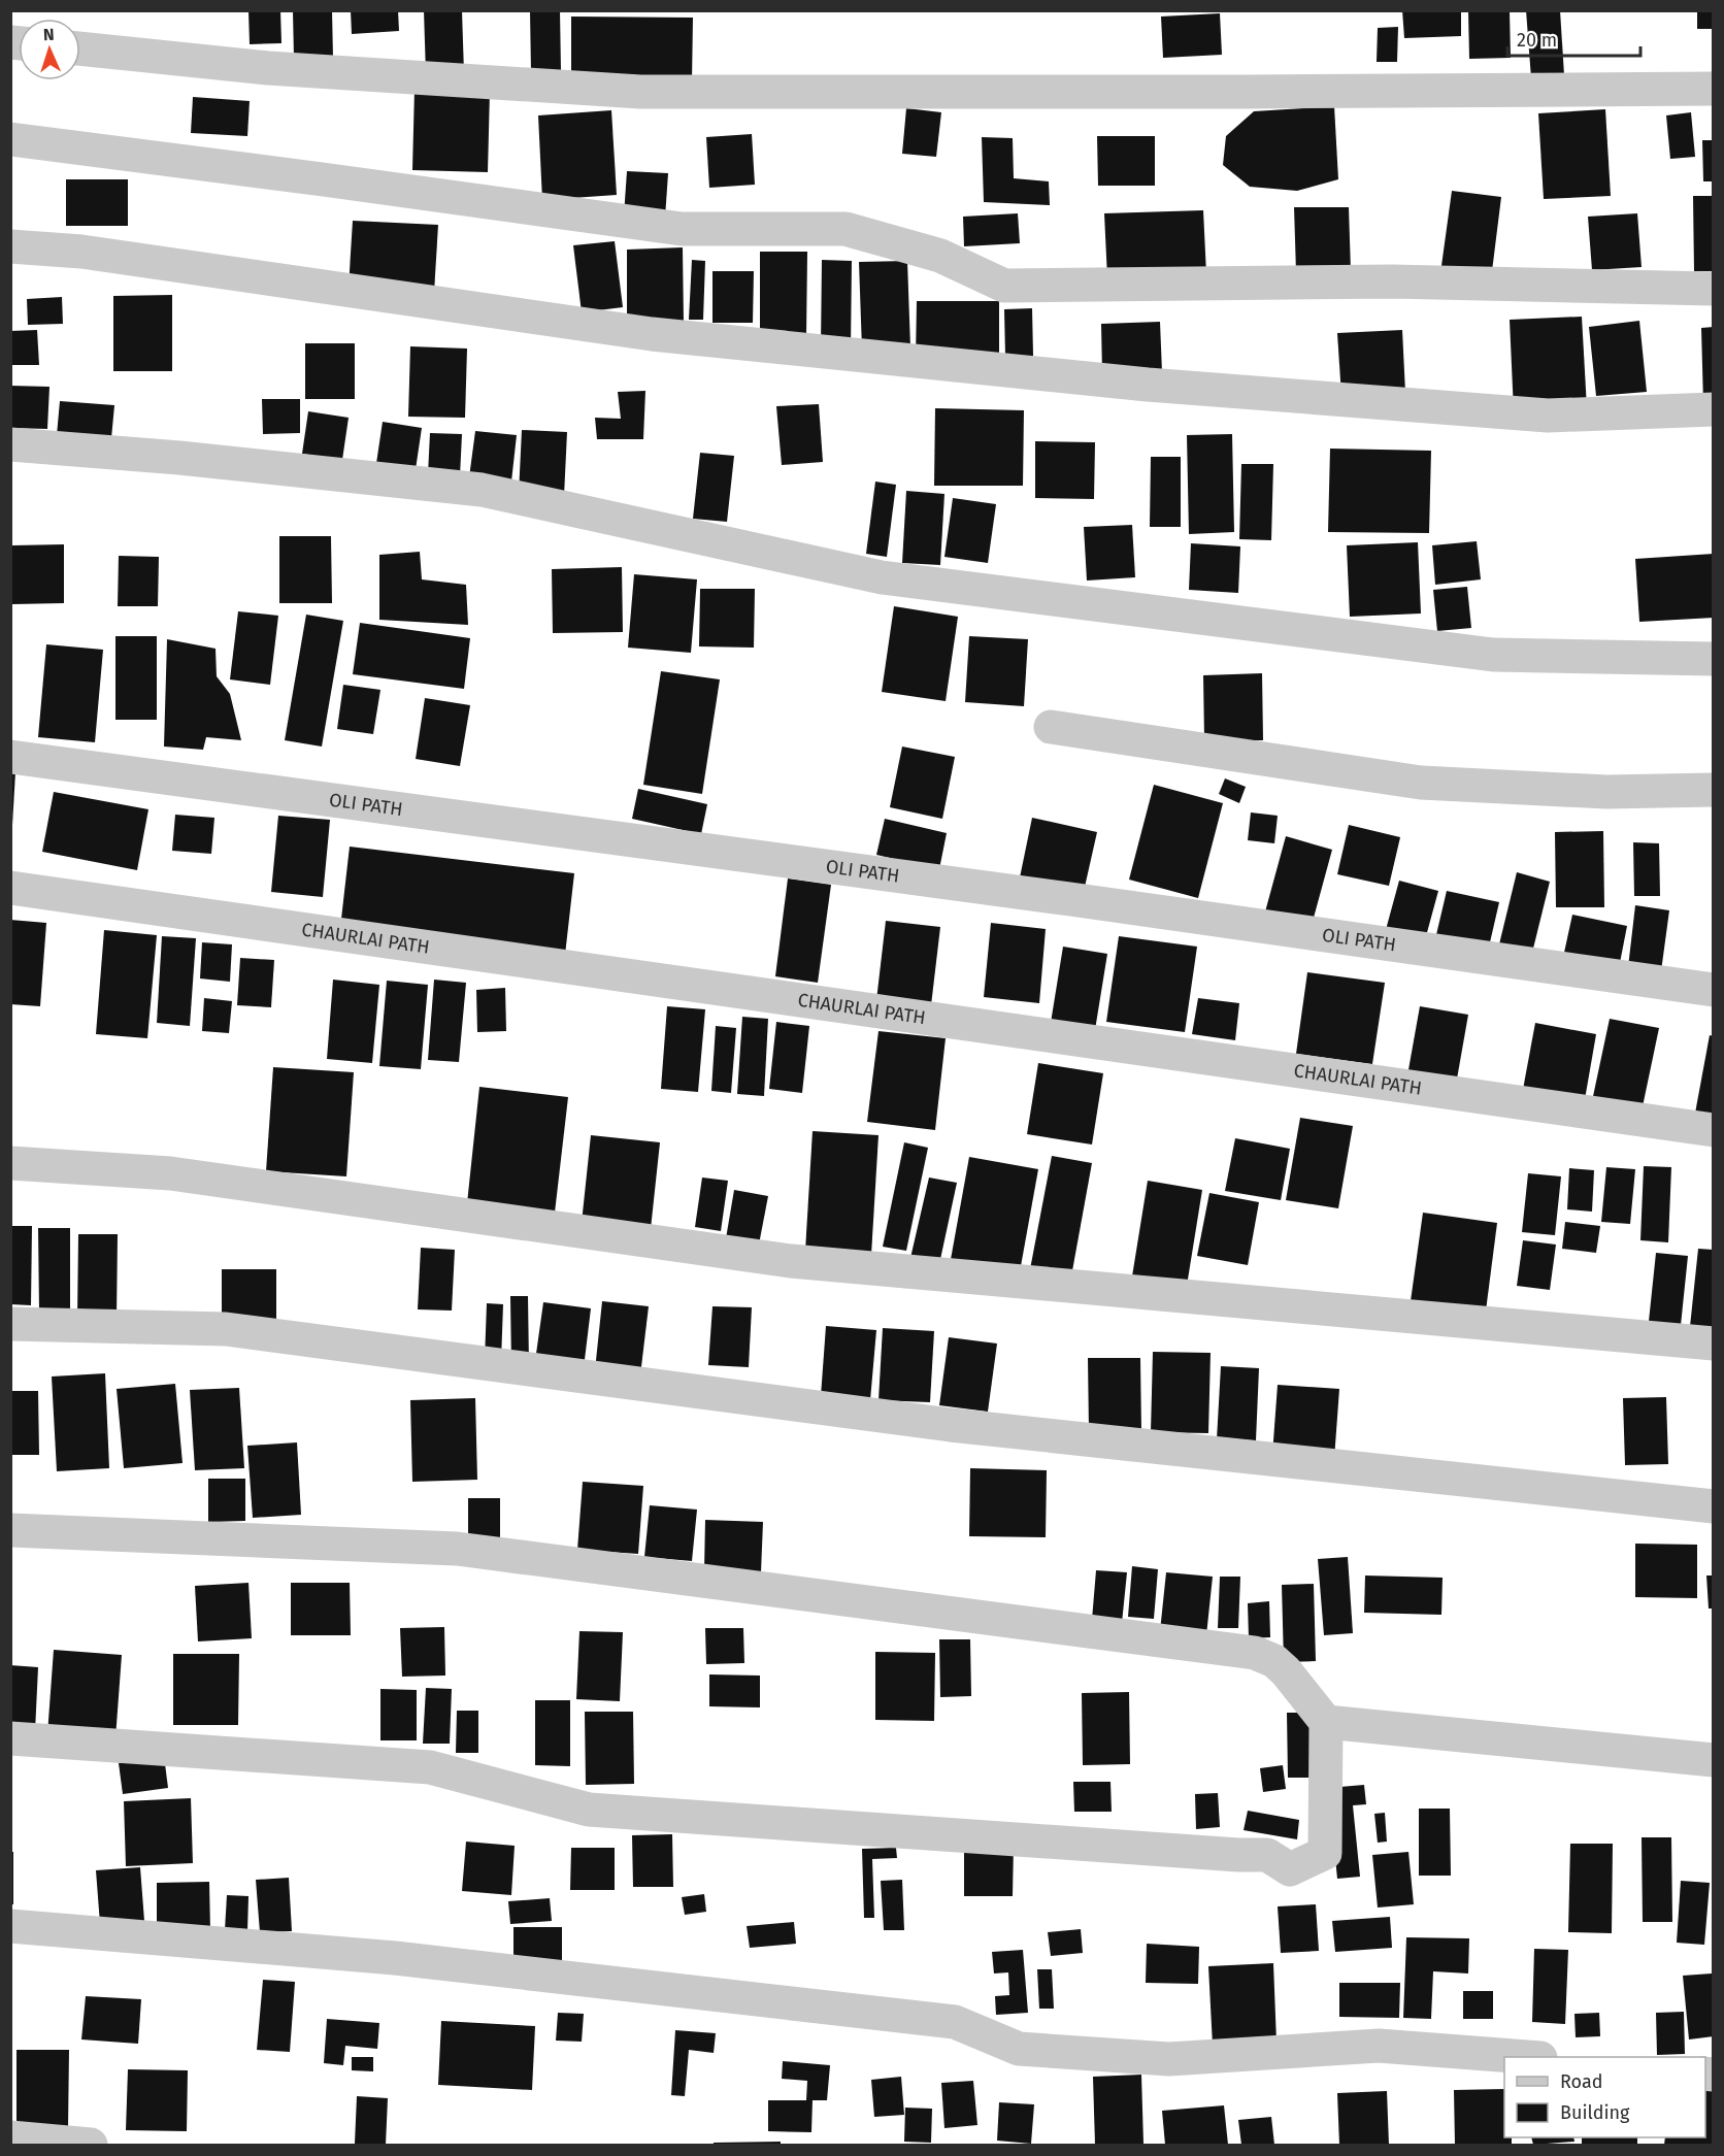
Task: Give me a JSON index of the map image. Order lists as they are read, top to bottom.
{
  "streets": {
    "street": ["OLI PATH", "CHAURLAI PATH"]
  },
  "legend": ["Road", "Building"],
  "scale_bar": "20 m",
  "north": "top"
}
